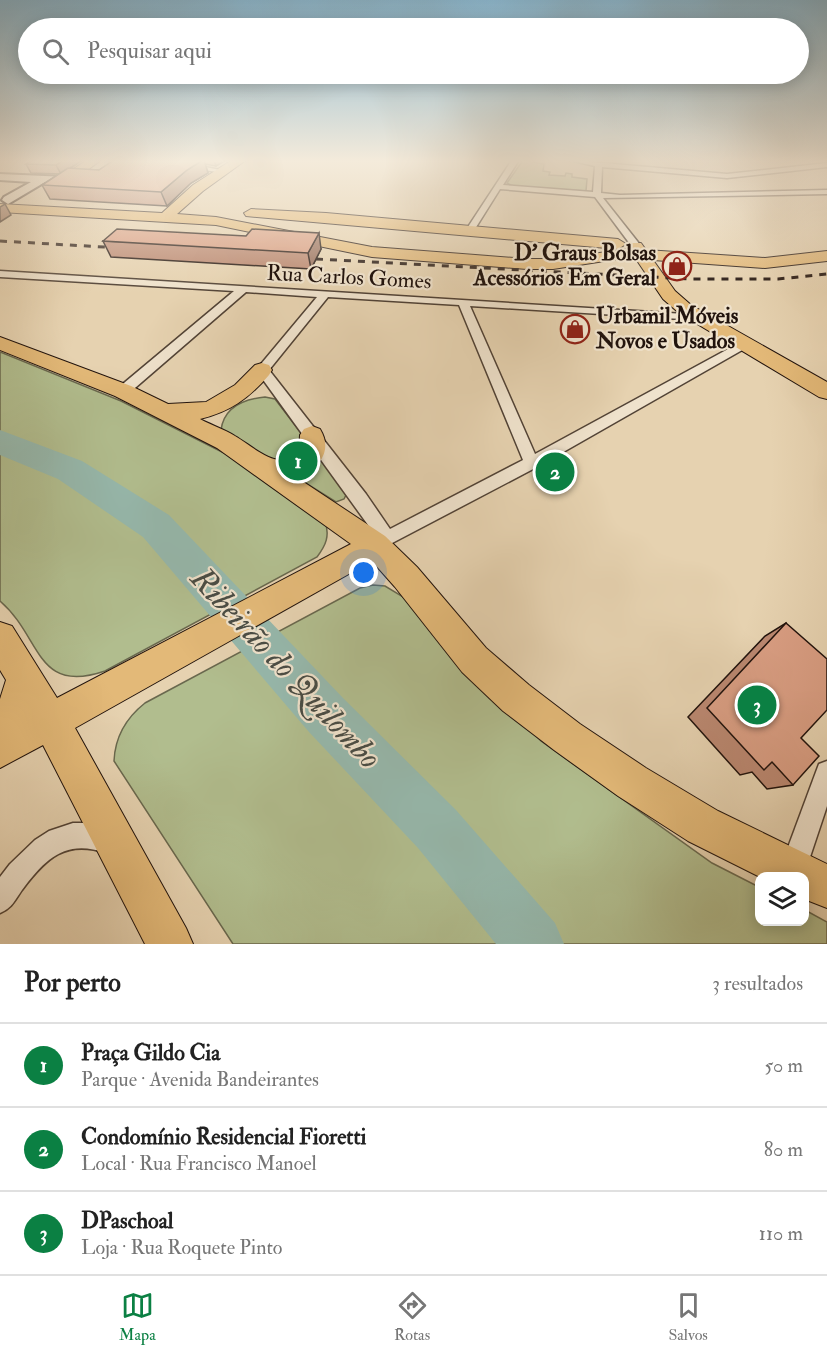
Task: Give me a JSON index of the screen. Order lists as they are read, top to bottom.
{
  "streets": {
    "street": ["Rua Carlos Gomes"]
  },
  "water": ["Ribeirão do Quilombo"],
  "places": {
    "shop": ["D' Graus Bolsas Acessórios Em Geral", "Urbamil Móveis Novos e Usados"]
  },
  "page": {
    "search": "Pesquisar aqui",
    "pins": ["1", "2", "3"],
    "heading": ["Por perto", "3 resultados"],
    "list": [
      {
        "mark": "1",
        "name": "Praça Gildo Cia",
        "note": "Parque · Avenida Bandeirantes",
        "value": "50 m"
      },
      {
        "mark": "2",
        "name": "Condomínio Residencial Fioretti",
        "note": "Local · Rua Francisco Manoel",
        "value": "80 m"
      },
      {
        "mark": "3",
        "name": "DPaschoal",
        "note": "Loja · Rua Roquete Pinto",
        "value": "110 m"
      }
    ],
    "nav": ["Mapa", "Rotas", "Salvos"]
  }
}
